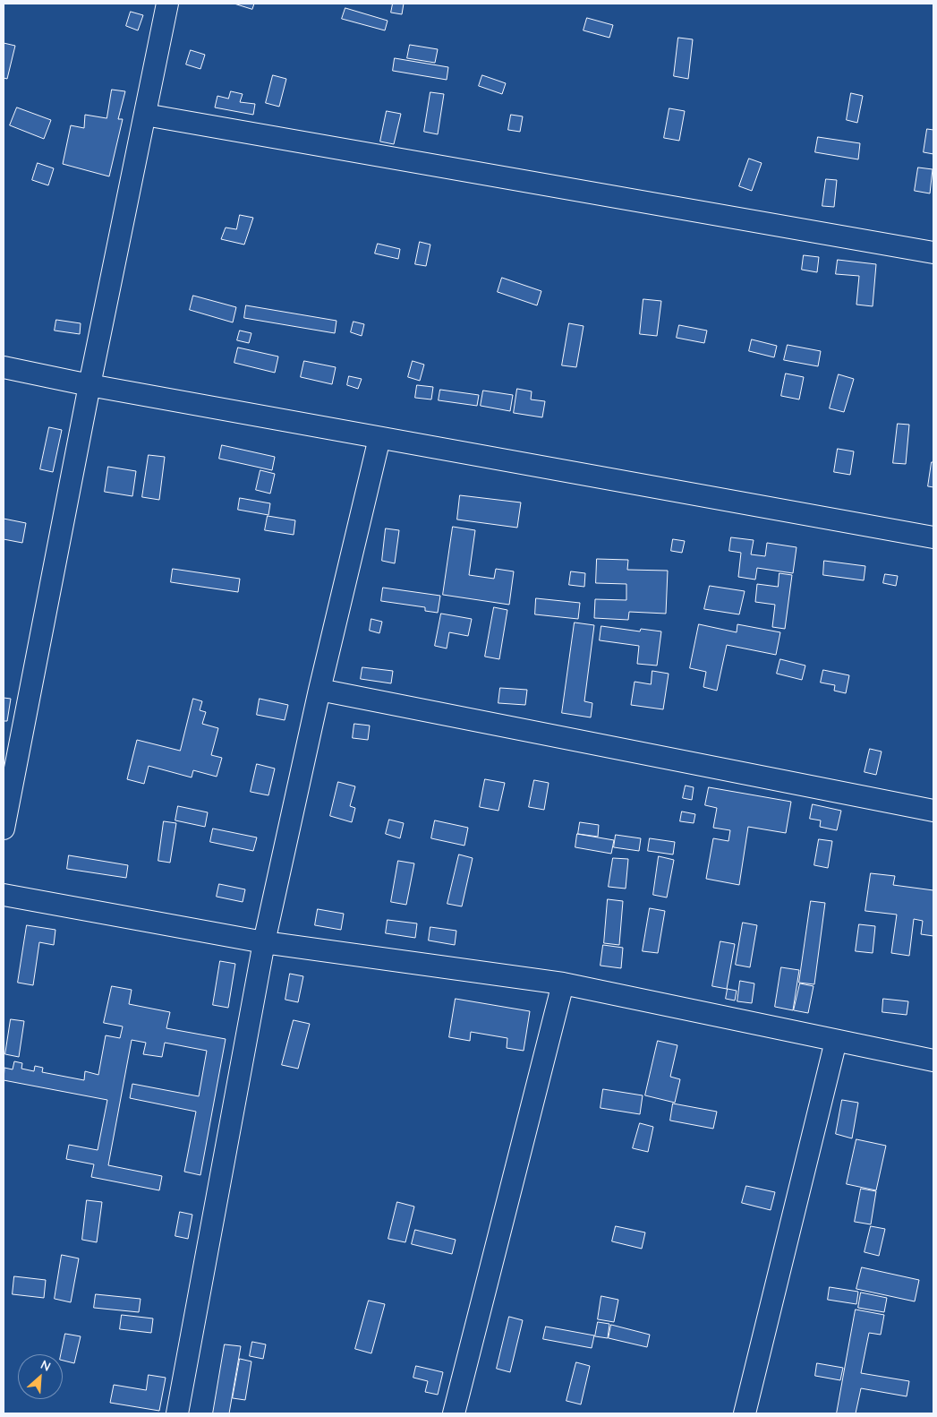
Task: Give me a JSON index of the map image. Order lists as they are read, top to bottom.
{
  "north": "top right"
}
